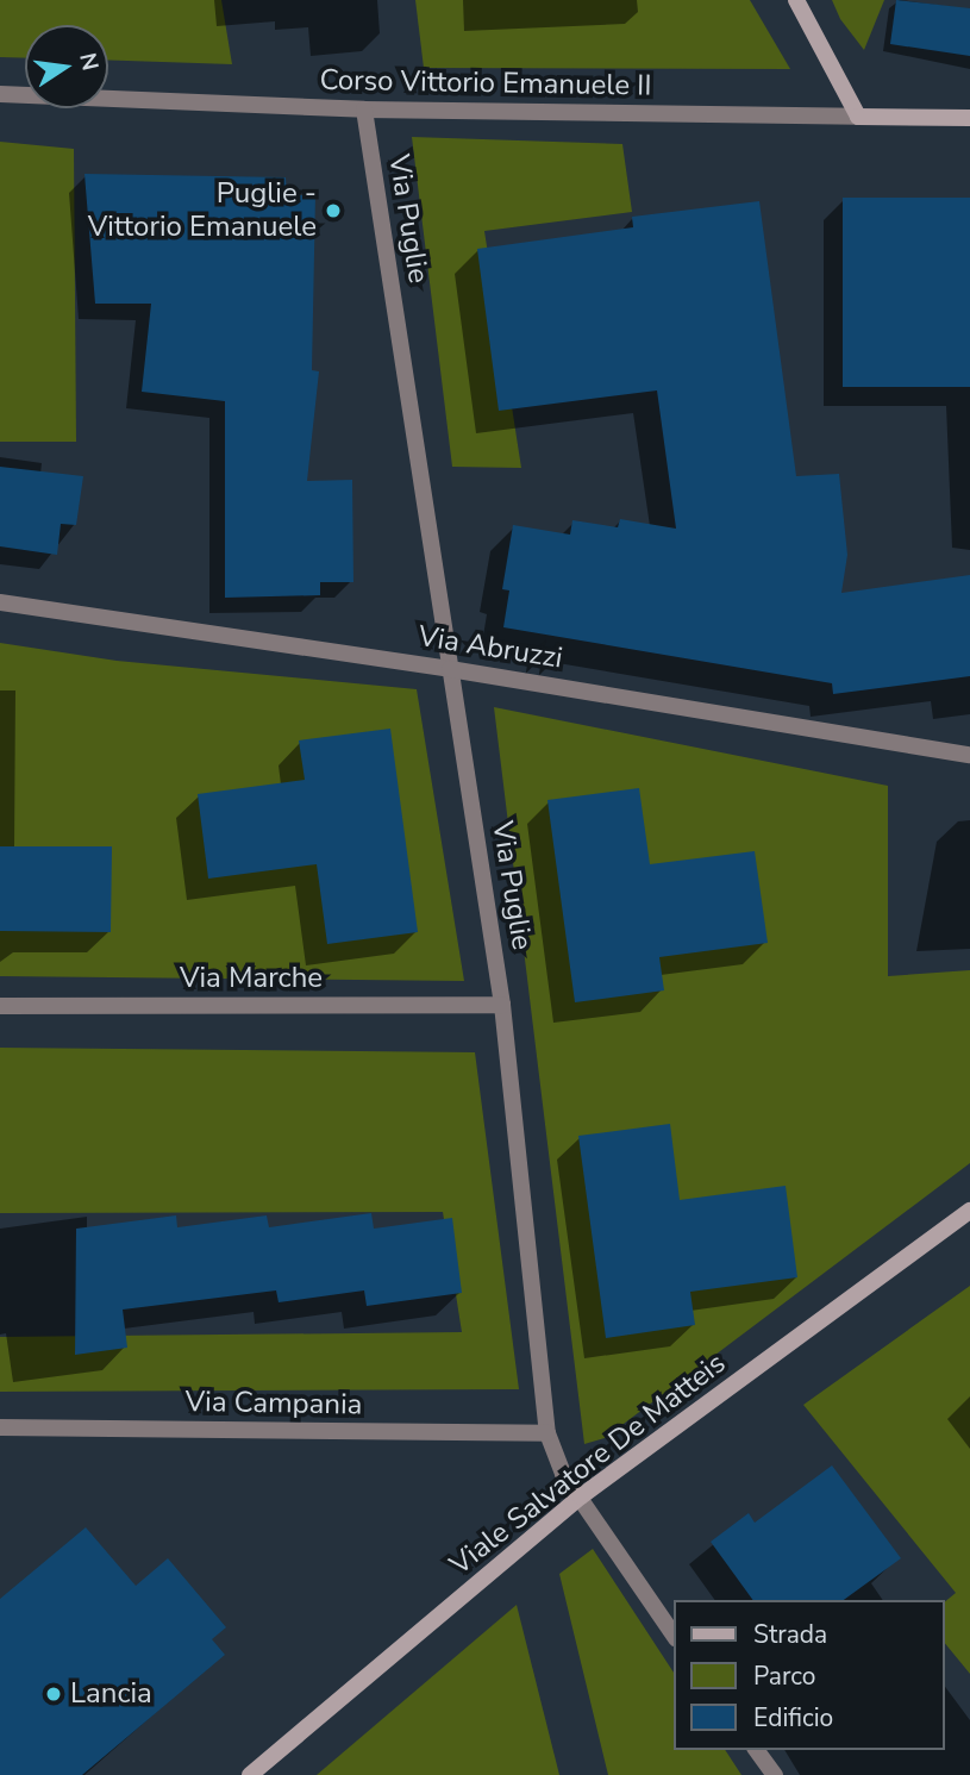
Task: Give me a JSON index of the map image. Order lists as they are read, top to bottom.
{
  "streets": {
    "street": [
      "Corso Vittorio Emanuele II",
      "Via Puglie",
      "Via Abruzzi",
      "Via Marche",
      "Via Campania",
      "Viale Salvatore De Matteis"
    ]
  },
  "crossings": [
    ["Corso Vittorio Emanuele II", "Via Puglie"],
    ["Via Puglie", "Via Abruzzi"],
    ["Via Puglie", "Via Marche"],
    ["Via Puglie", "Via Campania"],
    ["Via Puglie", "Viale Salvatore De Matteis"]
  ],
  "places": ["Puglie - Vittorio Emanuele", "Lancia"],
  "legend": ["Strada", "Parco", "Edificio"],
  "north": "right"
}
